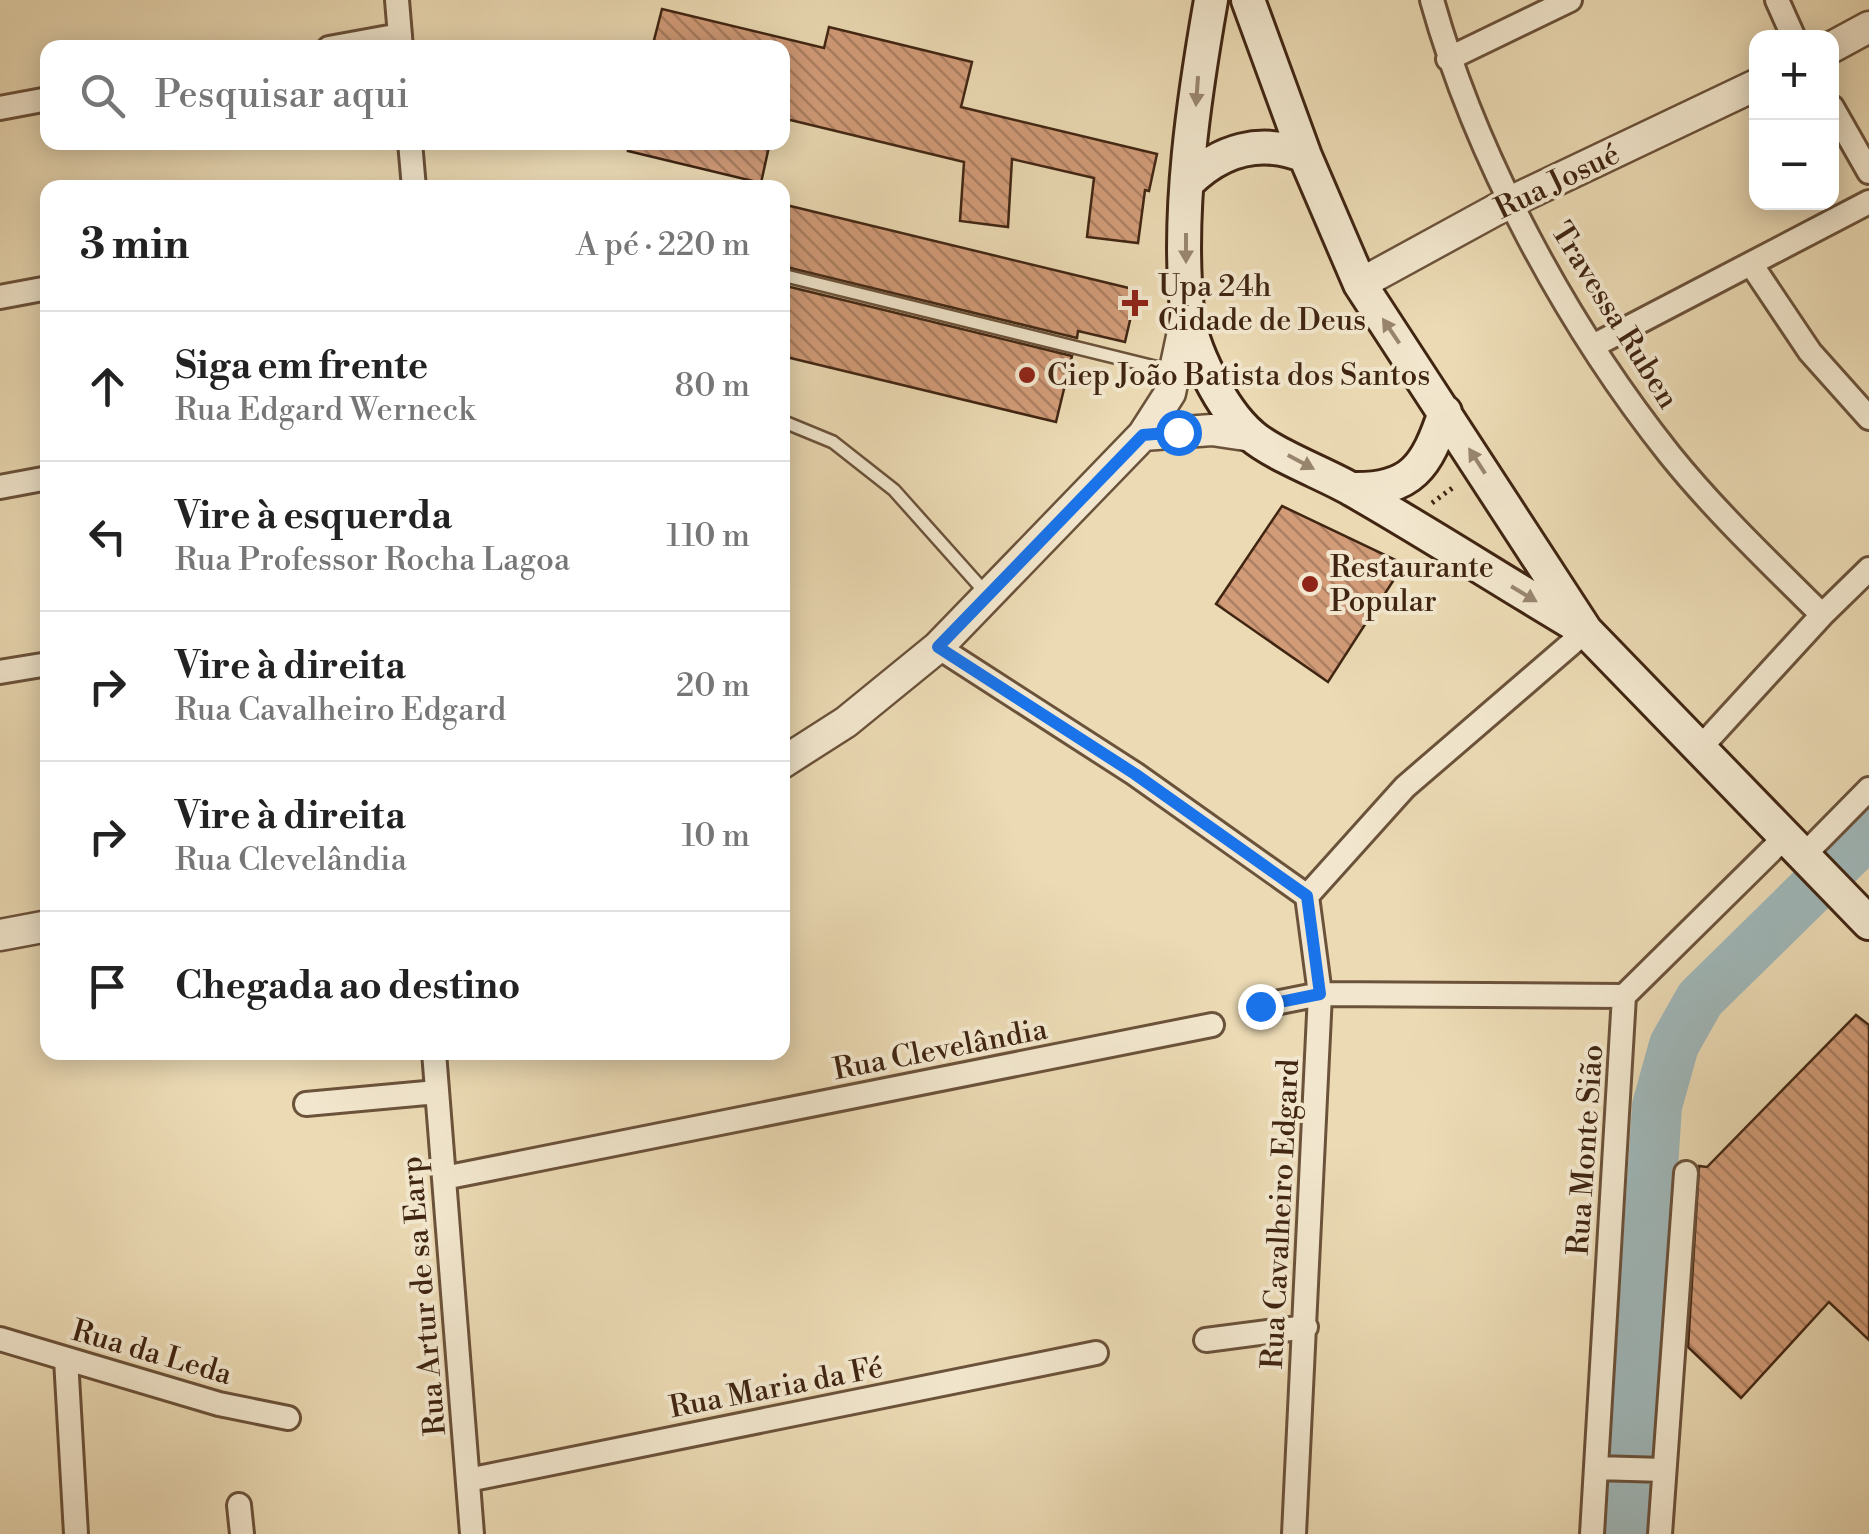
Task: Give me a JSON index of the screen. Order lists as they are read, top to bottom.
{
  "streets": {
    "street": [
      "Rua Josué",
      "Travessa Ruben",
      "Rua Clevelândia",
      "Rua Monte Sião",
      "Rua Cavalheiro Edgard",
      "Rua Artur de sa Earp",
      "Rua da Leda",
      "Rua Maria da Fé"
    ]
  },
  "crossings": [
    ["Rua Josué", "Travessa Ruben"],
    ["Rua Clevelândia", "Rua Artur de sa Earp"],
    ["Rua Artur de sa Earp", "Rua Maria da Fé"]
  ],
  "places": {
    "health": ["Upa 24h Cidade de Deus"],
    "other": ["Ciep João Batista dos Santos", "Restaurante Popular"]
  },
  "page": {
    "map_buttons": ["+", "−"],
    "search": "Pesquisar aqui",
    "heading": ["3 min", "A pé · 220 m"],
    "list": [
      ["Siga em frente", "Rua Edgard Werneck", "80 m"],
      ["Vire à esquerda", "Rua Professor Rocha Lagoa", "110 m"],
      ["Vire à direita", "Rua Cavalheiro Edgard", "20 m"],
      ["Vire à direita", "Rua Clevelândia", "10 m"],
      "Chegada ao destino"
    ]
  }
}
